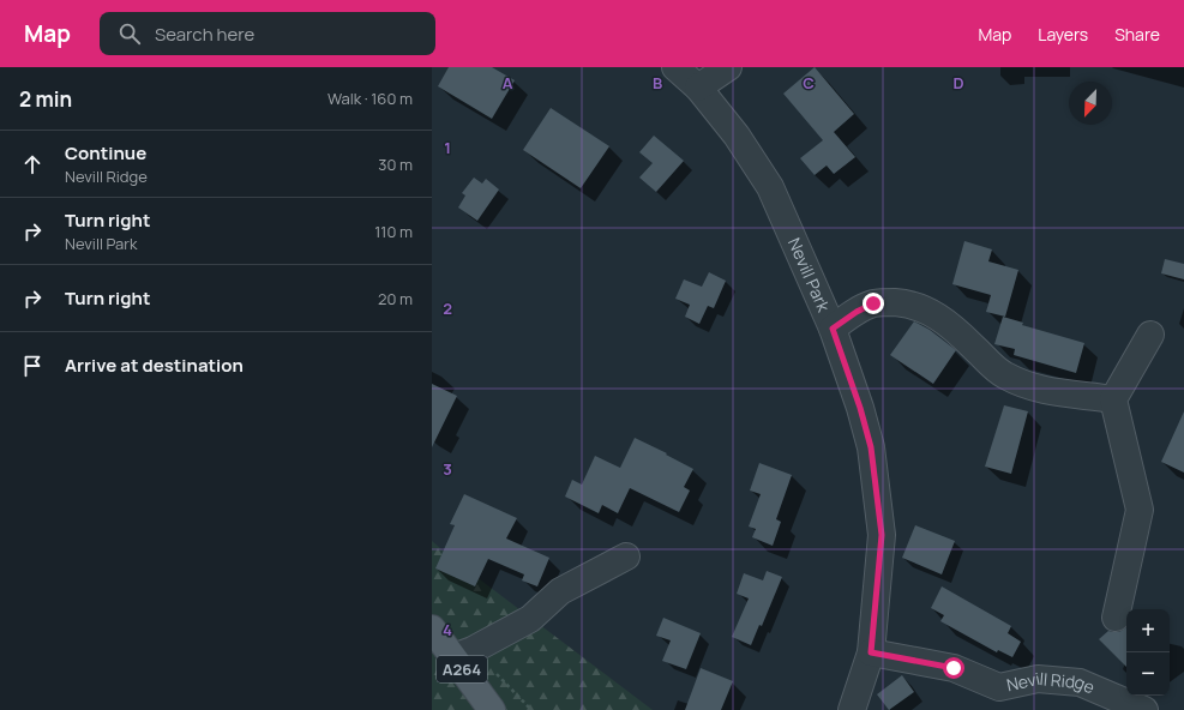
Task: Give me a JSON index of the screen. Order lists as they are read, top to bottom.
{
  "streets": {
    "main road": ["A264"],
    "street": ["Nevill Park", "Nevill Ridge"]
  },
  "crossings": [
    ["Nevill Park", "Nevill Ridge"]
  ],
  "north": "bottom left",
  "page": {
    "header": "Map",
    "search": "Search here",
    "nav": ["Map", "Layers", "Share"],
    "heading": ["2 min", "Walk · 160 m"],
    "list": [
      ["Continue", "Nevill Ridge", "30 m"],
      ["Turn right", "Nevill Park", "110 m"],
      ["Turn right", "20 m"],
      "Arrive at destination"
    ],
    "map_buttons": ["+", "−"]
  },
  "grid": {
    "columns": [
      "A",
      "B",
      "C",
      "D"
    ],
    "rows": [
      "1",
      "2",
      "3",
      "4"
    ]
  }
}
